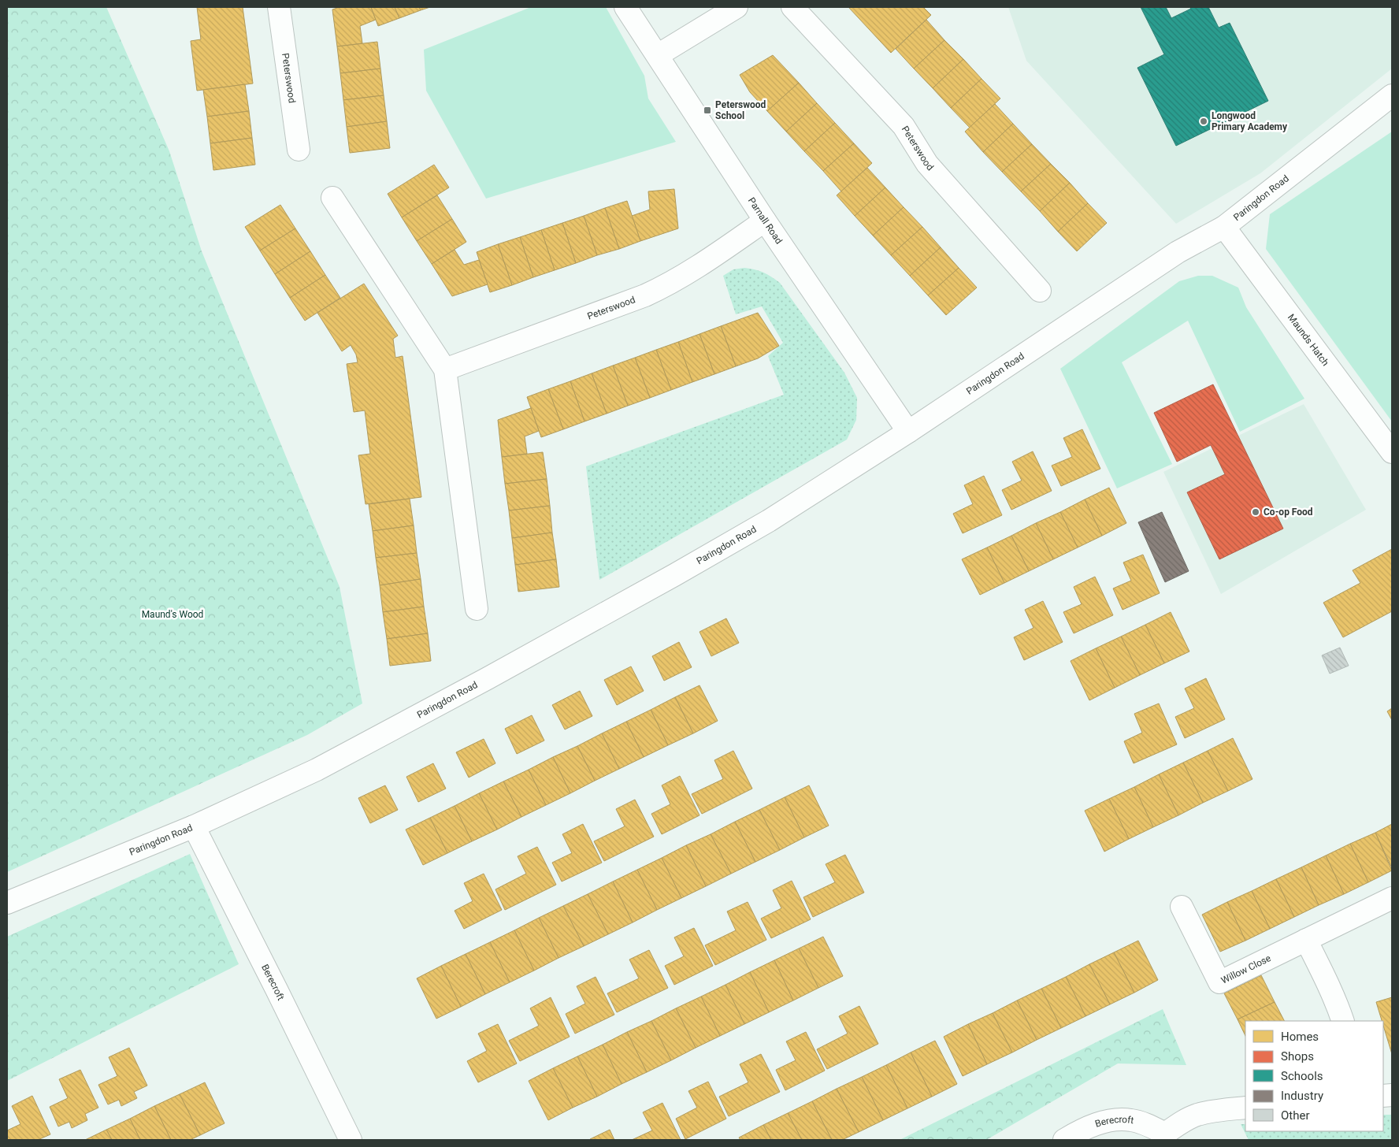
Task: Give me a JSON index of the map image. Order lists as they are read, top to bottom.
{
  "streets": {
    "street": [
      "Peterswood",
      "Paringdon Road",
      "Parnall Road",
      "Maunds Hatch",
      "Willow Close",
      "Berecroft"
    ]
  },
  "crossings": [
    ["Peterswood", "Parnall Road"],
    ["Paringdon Road", "Parnall Road"],
    ["Paringdon Road", "Maunds Hatch"],
    ["Paringdon Road", "Berecroft"]
  ],
  "parks": ["Maund's Wood"],
  "places": {
    "transit": ["Peterswood School"],
    "other": ["Longwood Primary Academy", "Co-op Food"]
  },
  "legend": [
    "Homes",
    "Shops",
    "Schools",
    "Industry",
    "Other"
  ]
}
